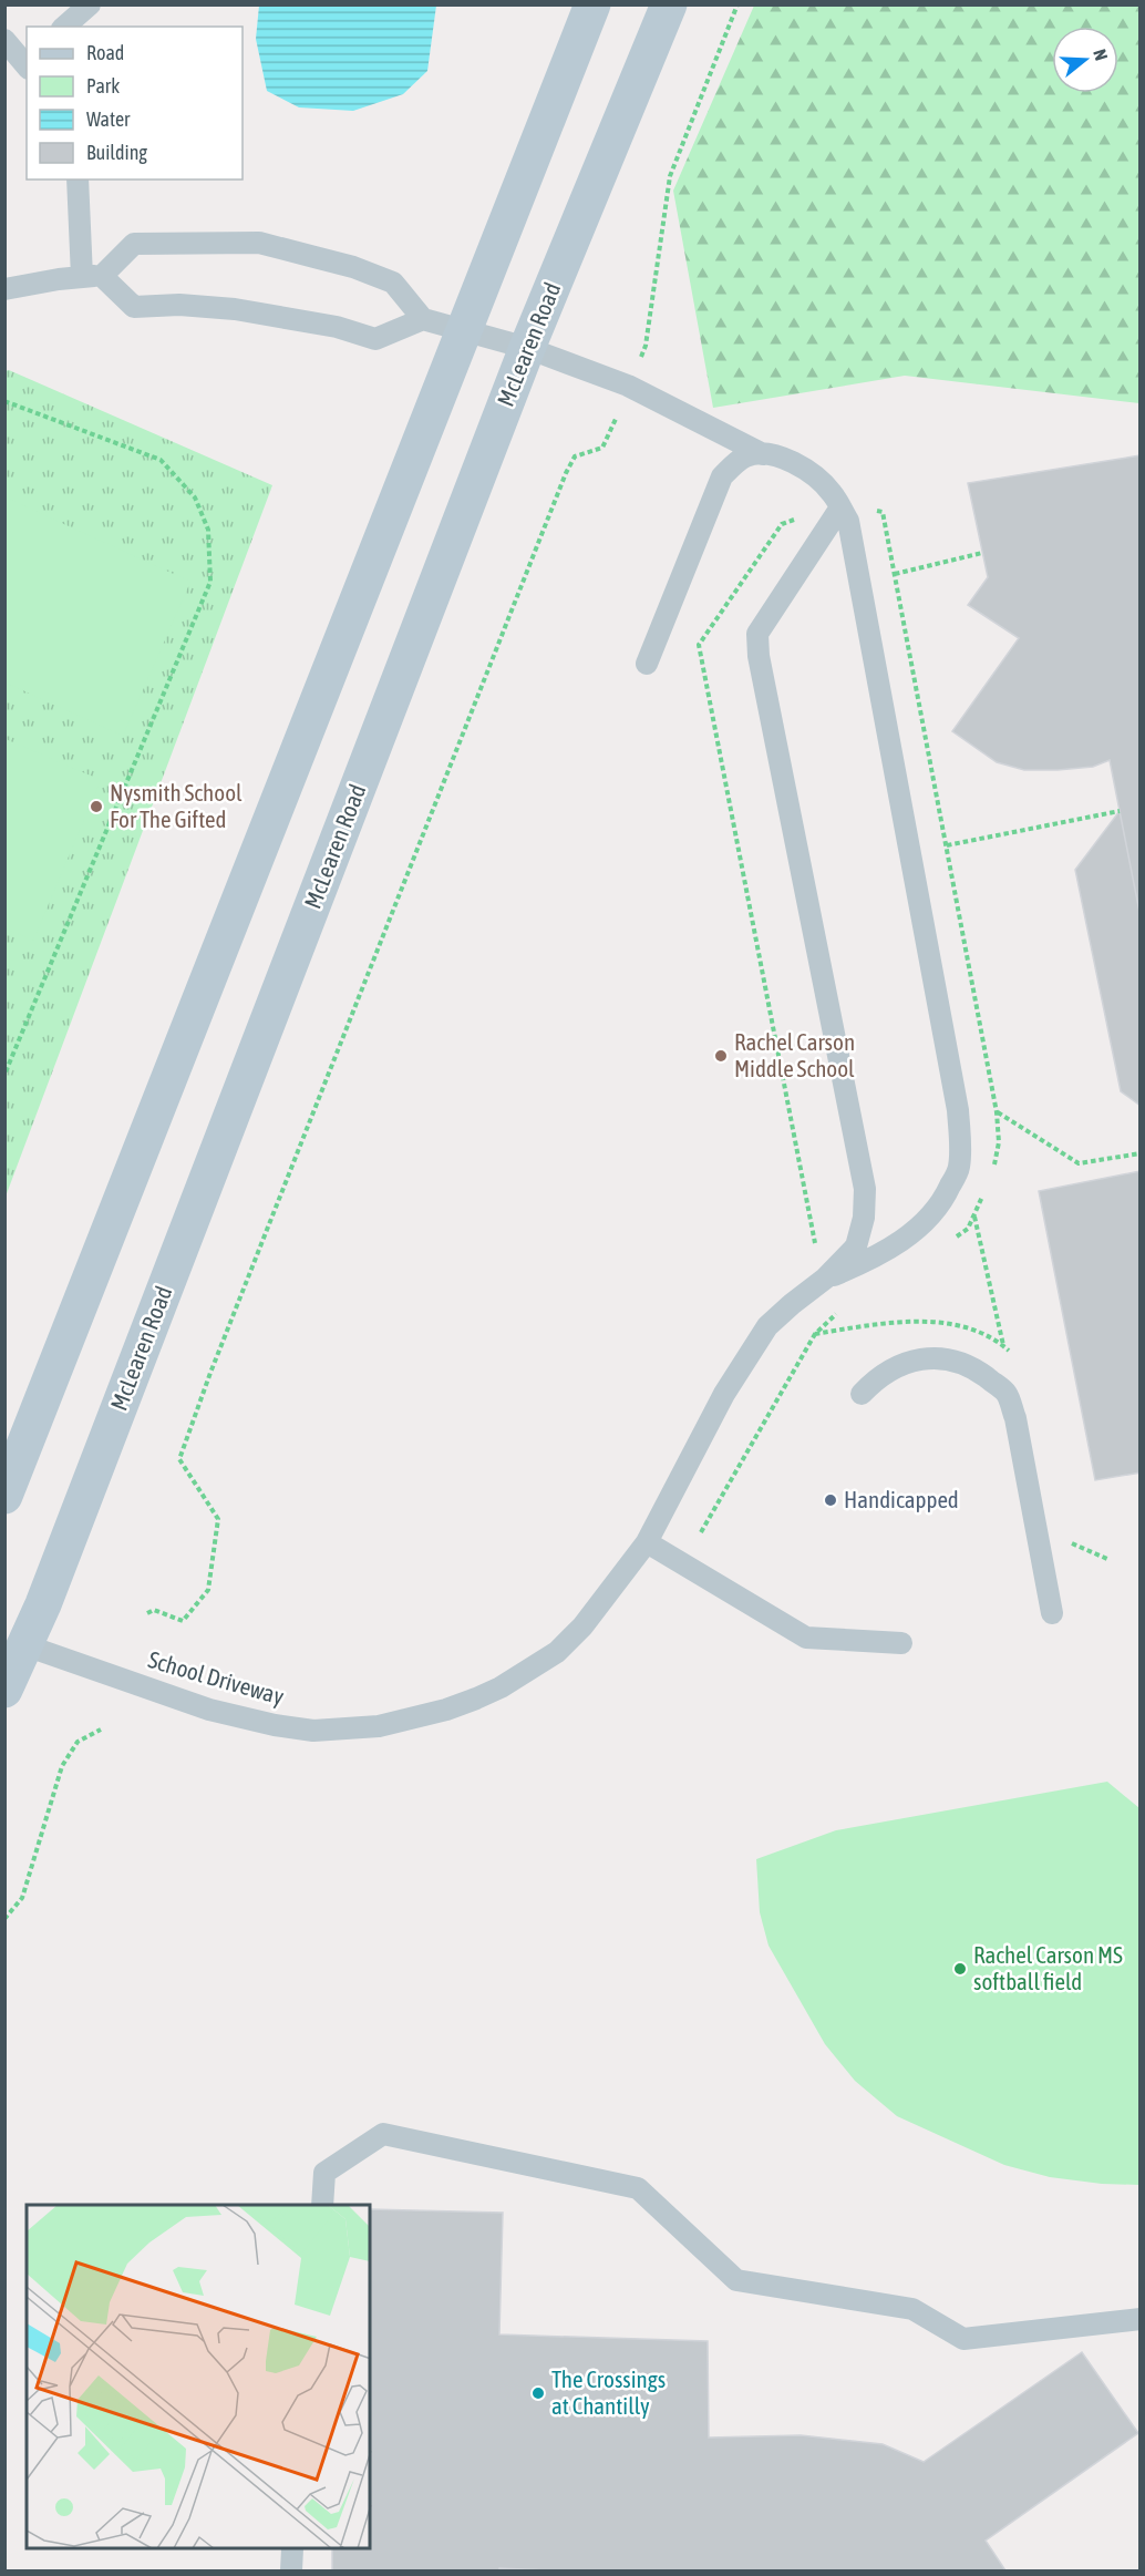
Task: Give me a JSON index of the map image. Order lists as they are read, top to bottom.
{
  "streets": {
    "main road": ["McLearen Road"],
    "lane": ["School Driveway"]
  },
  "crossings": [
    ["McLearen Road", "School Driveway"]
  ],
  "places": [
    "Nysmith School For The Gifted",
    "Rachel Carson Middle School",
    "Handicapped",
    "Rachel Carson MS softball field",
    "The Crossings at Chantilly"
  ],
  "legend": [
    "Road",
    "Park",
    "Water",
    "Building"
  ],
  "north": "right"
}
